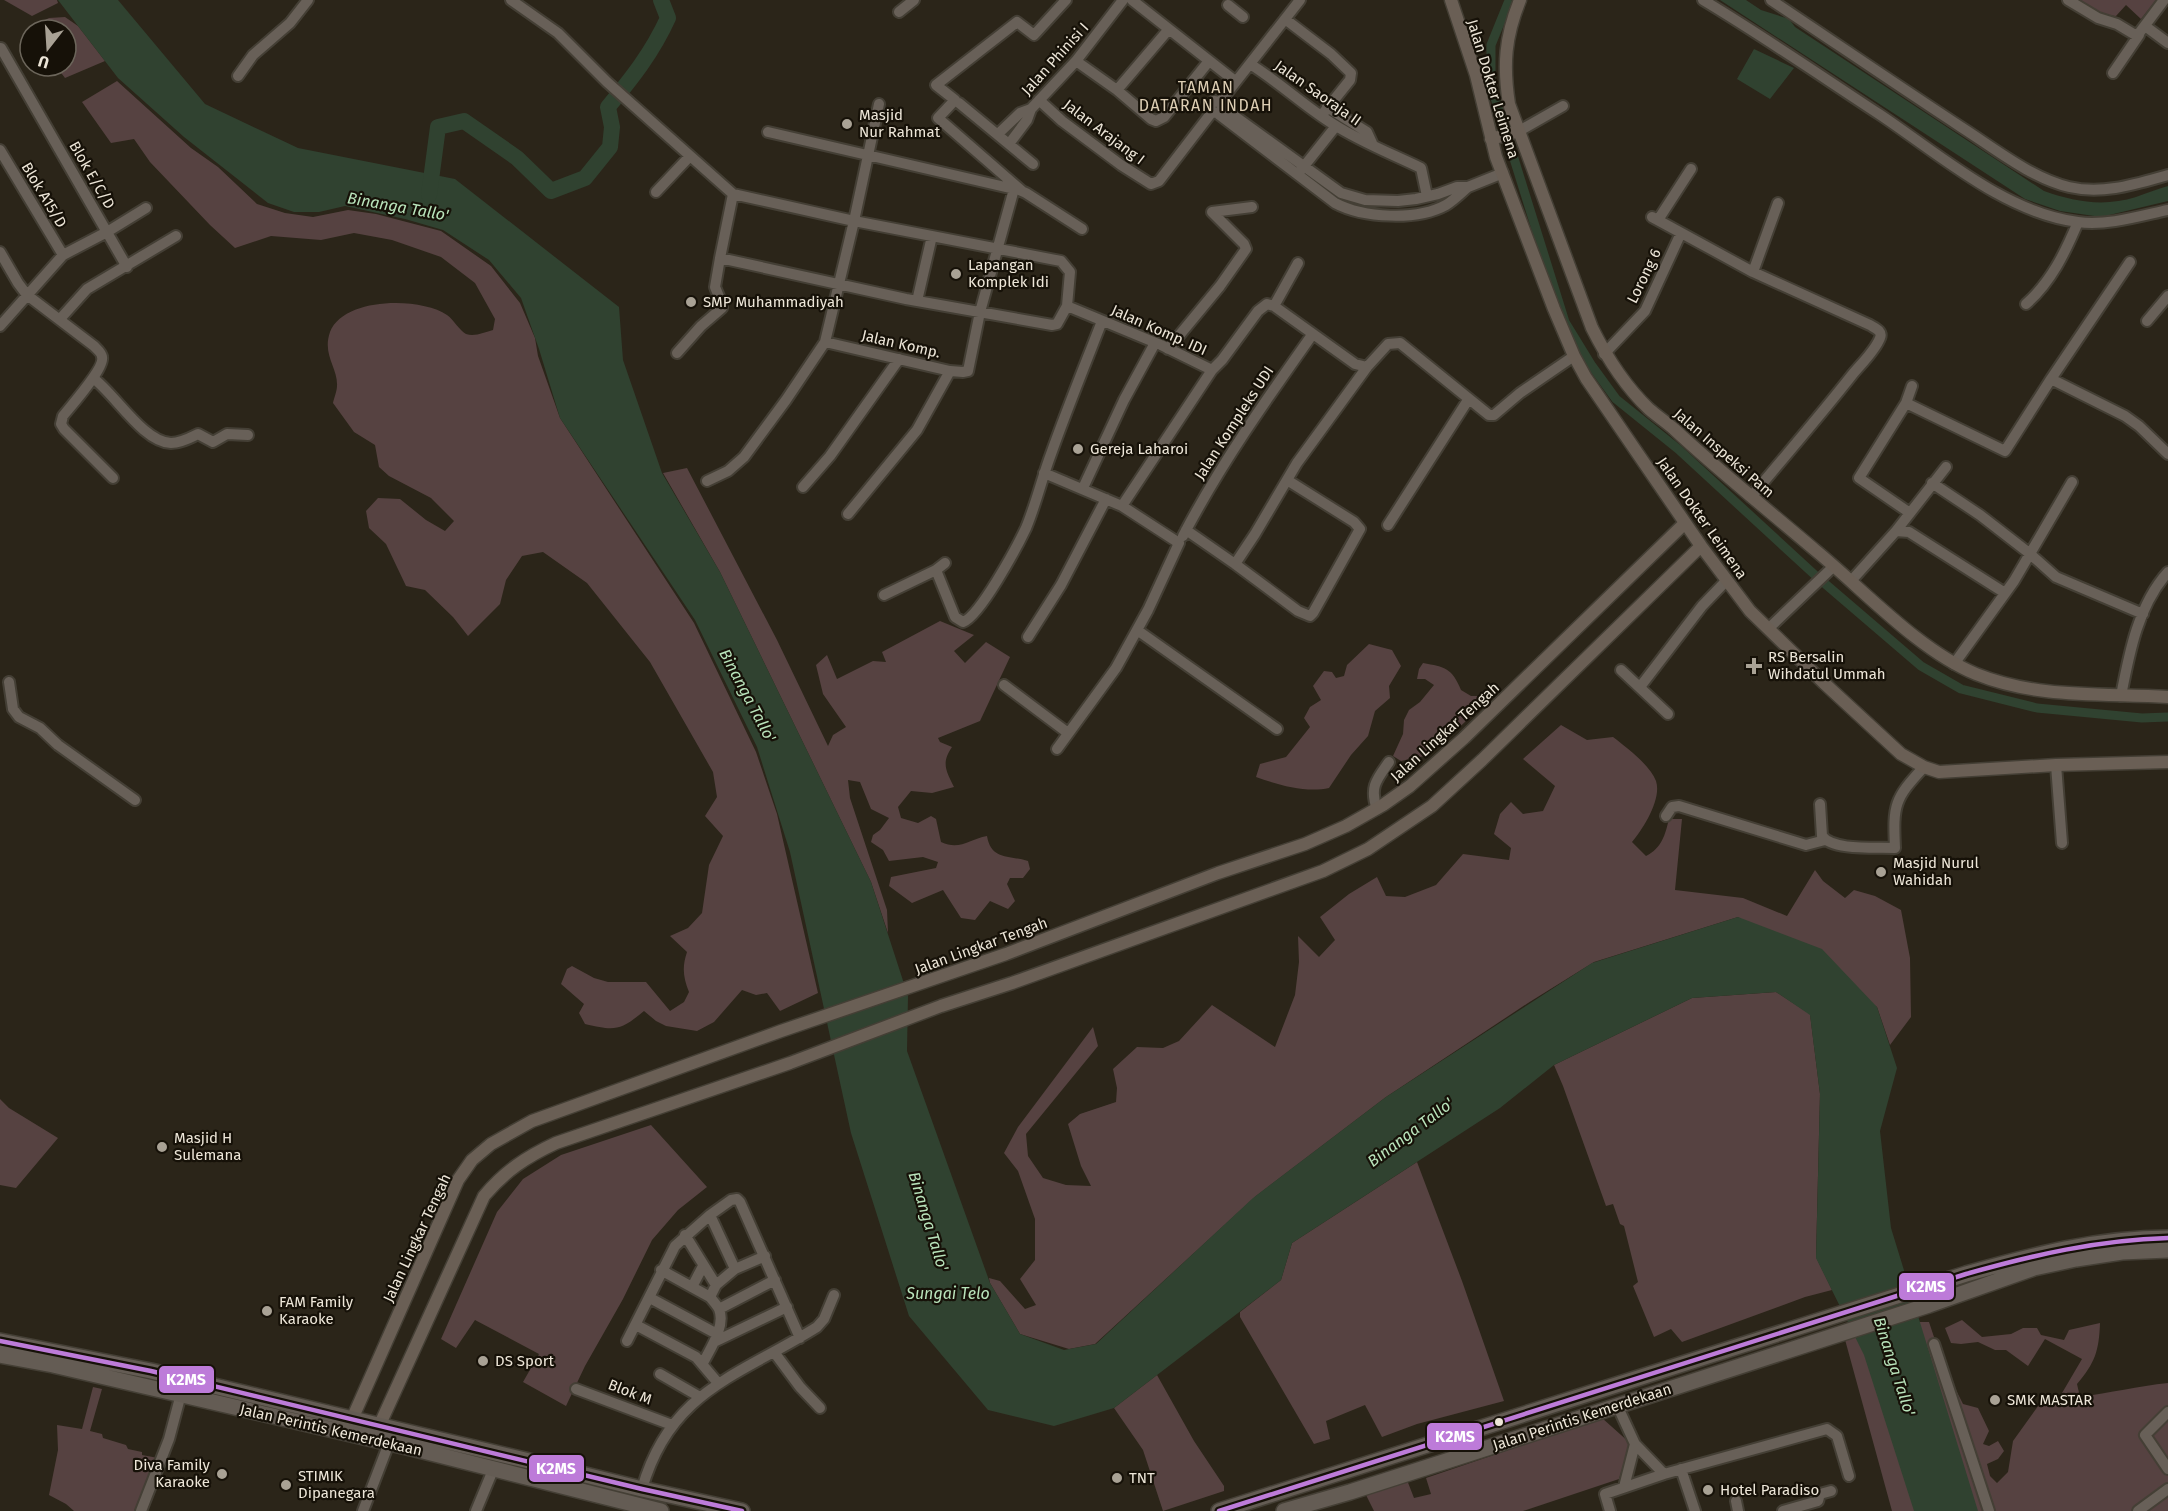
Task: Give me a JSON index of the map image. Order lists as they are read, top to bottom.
{
  "streets": {
    "highway": ["Jalan Perintis Kemerdekaan"],
    "main road": ["Jalan Dokter Leimena", "Jalan Inspeksi Pam", "Jalan Lingkar Tengah"],
    "street": [
      "Jalan Phinisi I",
      "Jalan Saoraja II",
      "Jalan Arajang I",
      "Blok E/C/D",
      "Blok A15/D",
      "Lorong 6",
      "Jalan Komp. IDI",
      "Jalan Komp.",
      "Jalan Kompleks UDI",
      "Blok M"
    ]
  },
  "crossings": [
    ["Jalan Phinisi I", "Jalan Arajang I"],
    ["Jalan Dokter Leimena", "Jalan Lingkar Tengah"],
    ["Lorong 6", "Jalan Inspeksi Pam"],
    ["Jalan Lingkar Tengah", "Jalan Perintis Kemerdekaan"]
  ],
  "districts": ["TAMAN DATARAN INDAH"],
  "water": ["Binanga Tallo'", "Sungai Telo"],
  "places": {
    "other": [
      "Masjid Nur Rahmat",
      "Lapangan Komplek Idi",
      "SMP Muhammadiyah",
      "Gereja Laharoi",
      "Masjid Nurul Wahidah",
      "Masjid H Sulemana",
      "FAM Family Karaoke",
      "DS Sport",
      "SMK MASTAR",
      "Diva Family Karaoke",
      "TNT",
      "STIMIK Dipanegara",
      "Hotel Paradiso"
    ],
    "health": ["RS Bersalin Wihdatul Ummah"]
  },
  "lines": ["transit line K2MS"],
  "north": "bottom"
}
